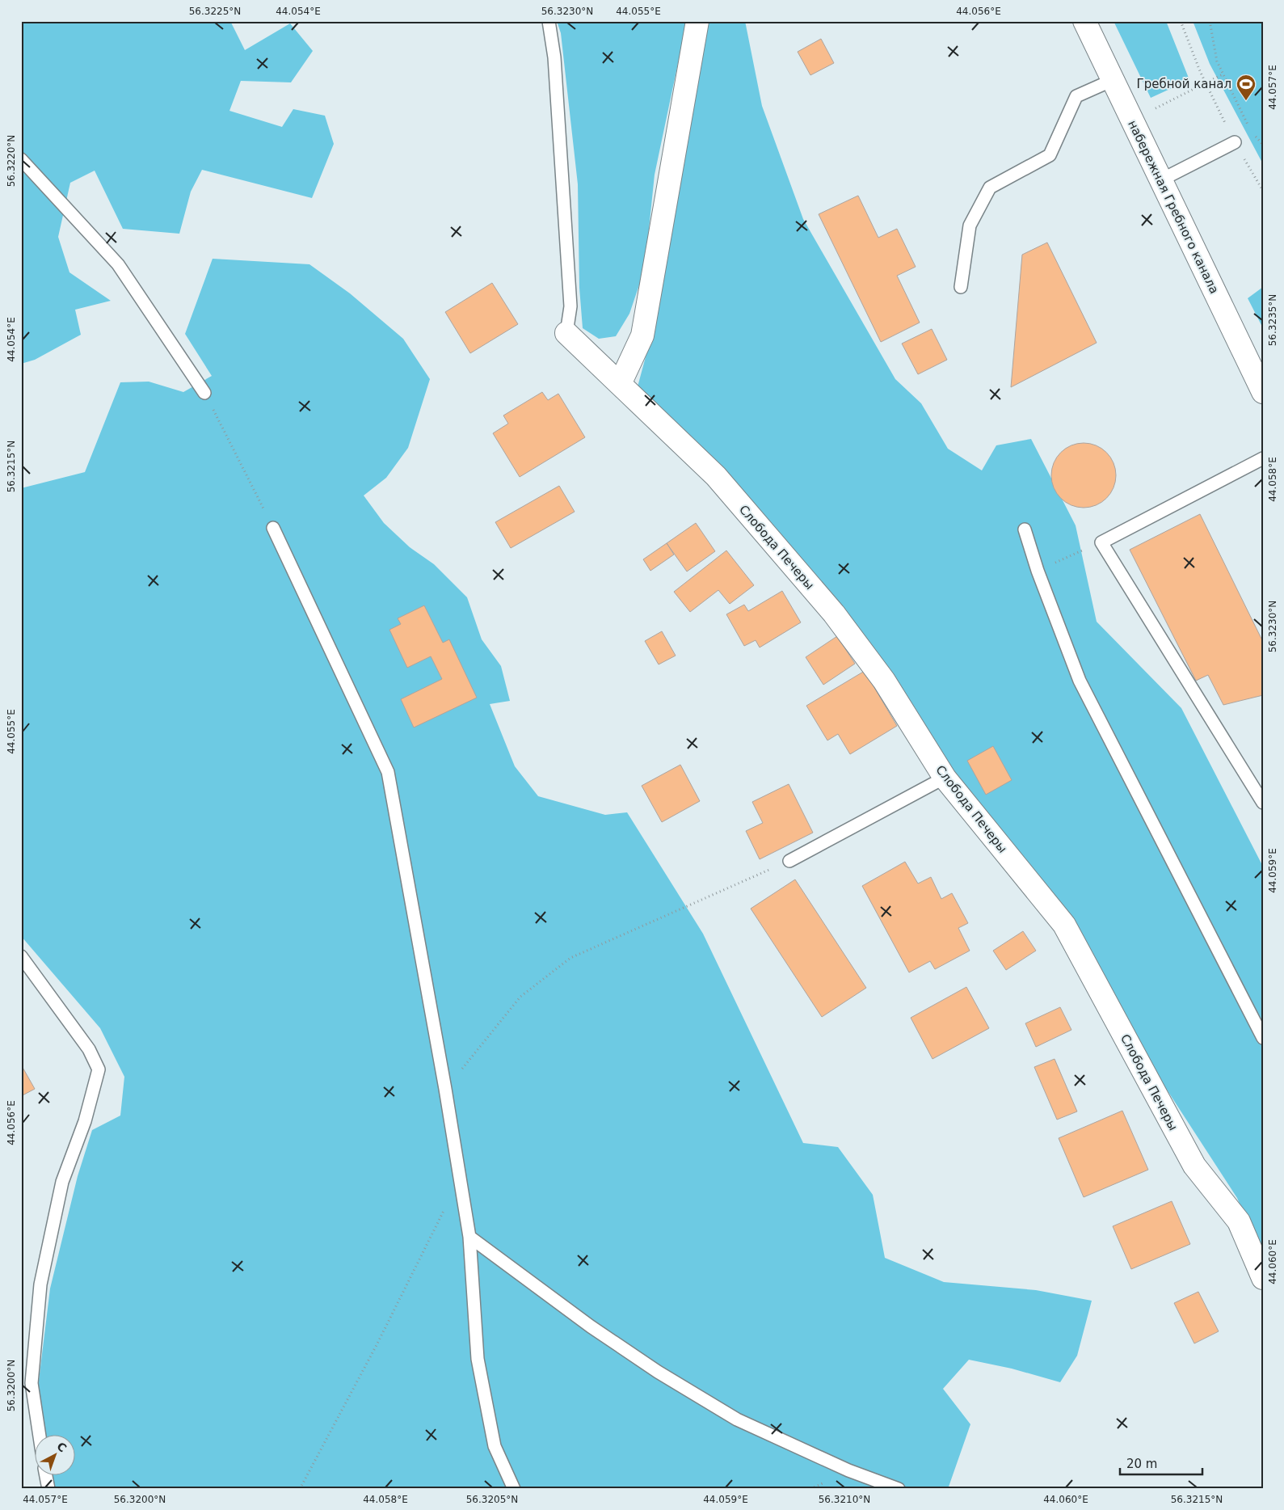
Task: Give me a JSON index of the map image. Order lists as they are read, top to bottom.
{
  "streets": {
    "street": ["набережная Гребного канала", "Слобода Печеры"]
  },
  "places": {
    "sports": ["Гребной канал"]
  },
  "scale_bar": "20 m",
  "north": "top right",
  "coordinates": [
    "56.3225°N",
    "44.054°E",
    "56.3230°N",
    "44.055°E",
    "44.056°E",
    "44.057°E",
    "56.3220°N",
    "56.3235°N",
    "56.3215°N",
    "44.058°E",
    "44.059°E",
    "44.060°E",
    "56.3200°N",
    "56.3205°N",
    "56.3210°N"
  ]
}
